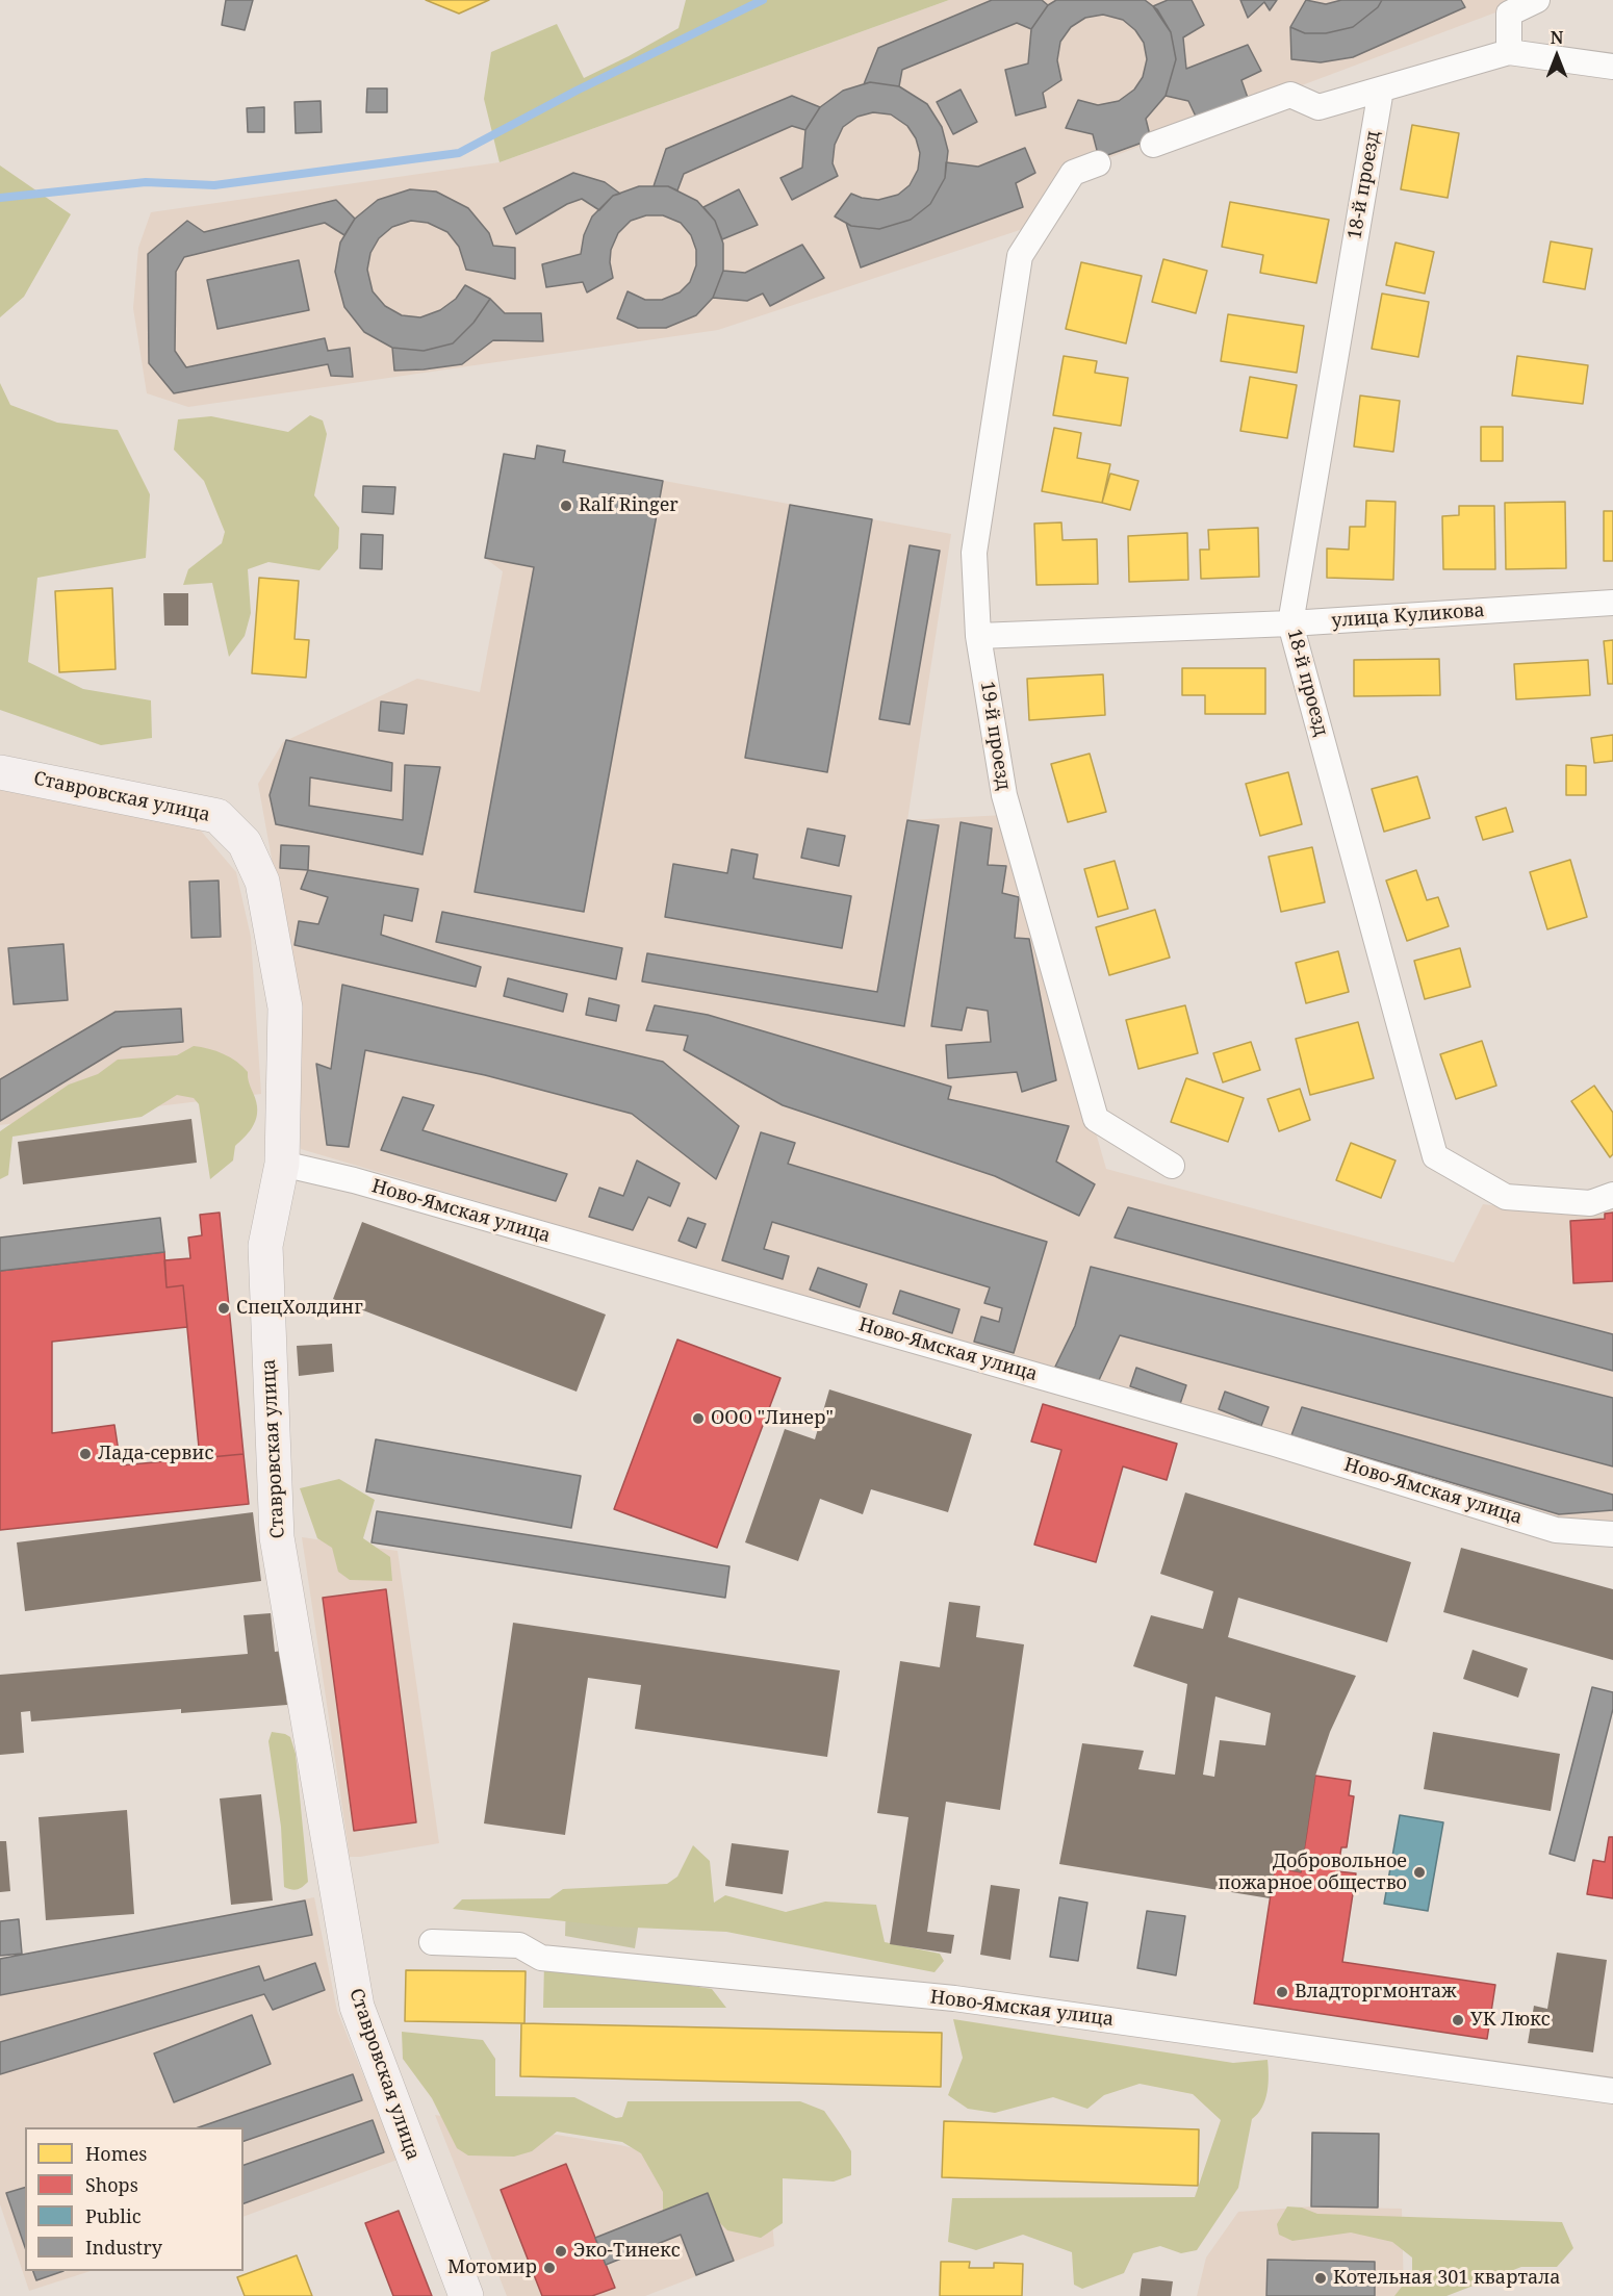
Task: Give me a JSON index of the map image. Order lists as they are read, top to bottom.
{
  "streets": {
    "street": [
      "18-й проезд",
      "улица Куликова",
      "19-й проезд",
      "Ставровская улица",
      "Ново-Ямская улица"
    ]
  },
  "crossings": [
    ["18-й проезд", "улица Куликова"],
    ["улица Куликова", "19-й проезд"],
    ["Ставровская улица", "Ново-Ямская улица"]
  ],
  "places": [
    "Ralf Ringer",
    "СпецХолдинг",
    "ООО \"Линер\"",
    "Лада-сервис",
    "Добровольное пожарное общество",
    "Владторгмонтаж",
    "УК Люкс",
    "Эко-Тинекс",
    "Мотомир",
    "Котельная 301 квартала"
  ],
  "legend": [
    "Homes",
    "Shops",
    "Public",
    "Industry"
  ],
  "north": "top"
}
